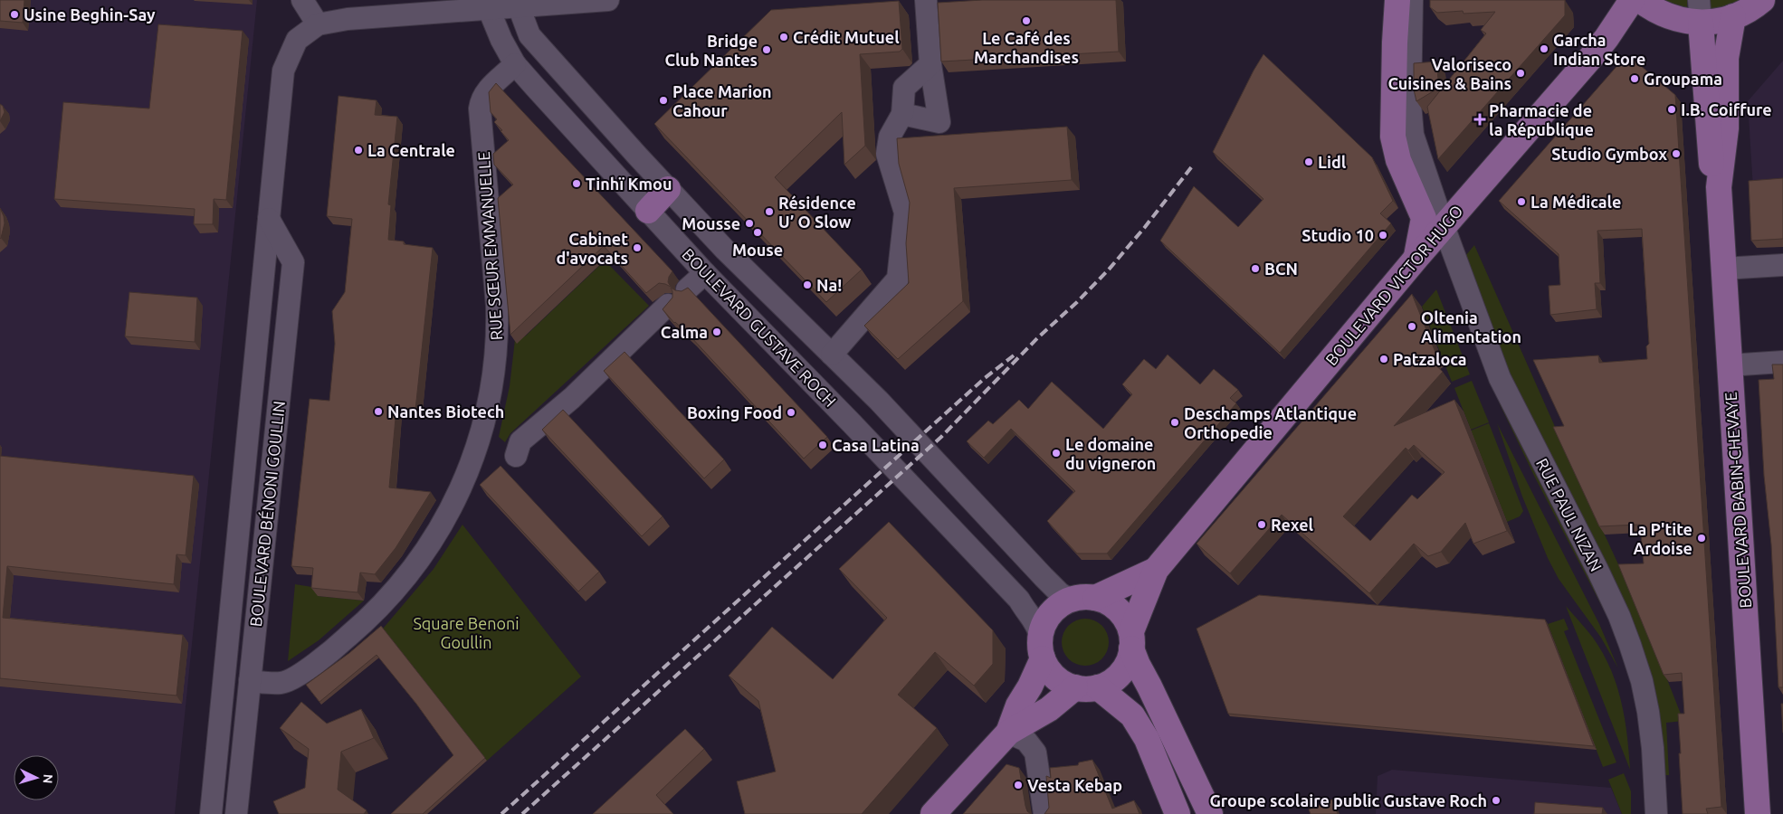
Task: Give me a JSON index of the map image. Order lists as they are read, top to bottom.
{
  "streets": {
    "main road": ["BOULEVARD VICTOR HUGO", "BOULEVARD BABIN-CHEVAYE"],
    "street": [
      "RUE SŒUR EMMANUELLE",
      "BOULEVARD GUSTAVE ROCH",
      "BOULEVARD BÉNONI GOULLIN",
      "RUE PAUL NIZAN"
    ]
  },
  "crossings": [
    ["RUE SŒUR EMMANUELLE", "BOULEVARD GUSTAVE ROCH"],
    ["RUE SŒUR EMMANUELLE", "BOULEVARD BÉNONI GOULLIN"],
    ["BOULEVARD VICTOR HUGO", "BOULEVARD GUSTAVE ROCH"],
    ["BOULEVARD VICTOR HUGO", "RUE PAUL NIZAN"],
    ["BOULEVARD GUSTAVE ROCH", "BOULEVARD BÉNONI GOULLIN"]
  ],
  "parks": ["Square Benoni Goullin"],
  "places": {
    "other": [
      "Usine Beghin-Say",
      "Le Café des Marchandises",
      "Crédit Mutuel",
      "Garcha Indian Store",
      "Bridge Club Nantes",
      "Valoriseco Cuisines & Bains",
      "Groupama",
      "Place Marion Cahour",
      "I.B. Coiffure",
      "La Centrale",
      "Studio Gymbox",
      "Lidl",
      "Tinhï Kmou",
      "La Médicale",
      "Résidence U’ O Slow",
      "Mousse",
      "Mouse",
      "Studio 10",
      "Cabinet d'avocats",
      "BCN",
      "Na!",
      "Oltenia Alimentation",
      "Calma",
      "Patzaloca",
      "Nantes Biotech",
      "Boxing Food",
      "Deschamps Atlantique Orthopedie",
      "Casa Latina",
      "Le domaine du vigneron",
      "Rexel",
      "La P'tite Ardoise",
      "Vesta Kebap",
      "Groupe scolaire public Gustave Roch"
    ],
    "health": ["Pharmacie de la République"]
  },
  "north": "right"
}
